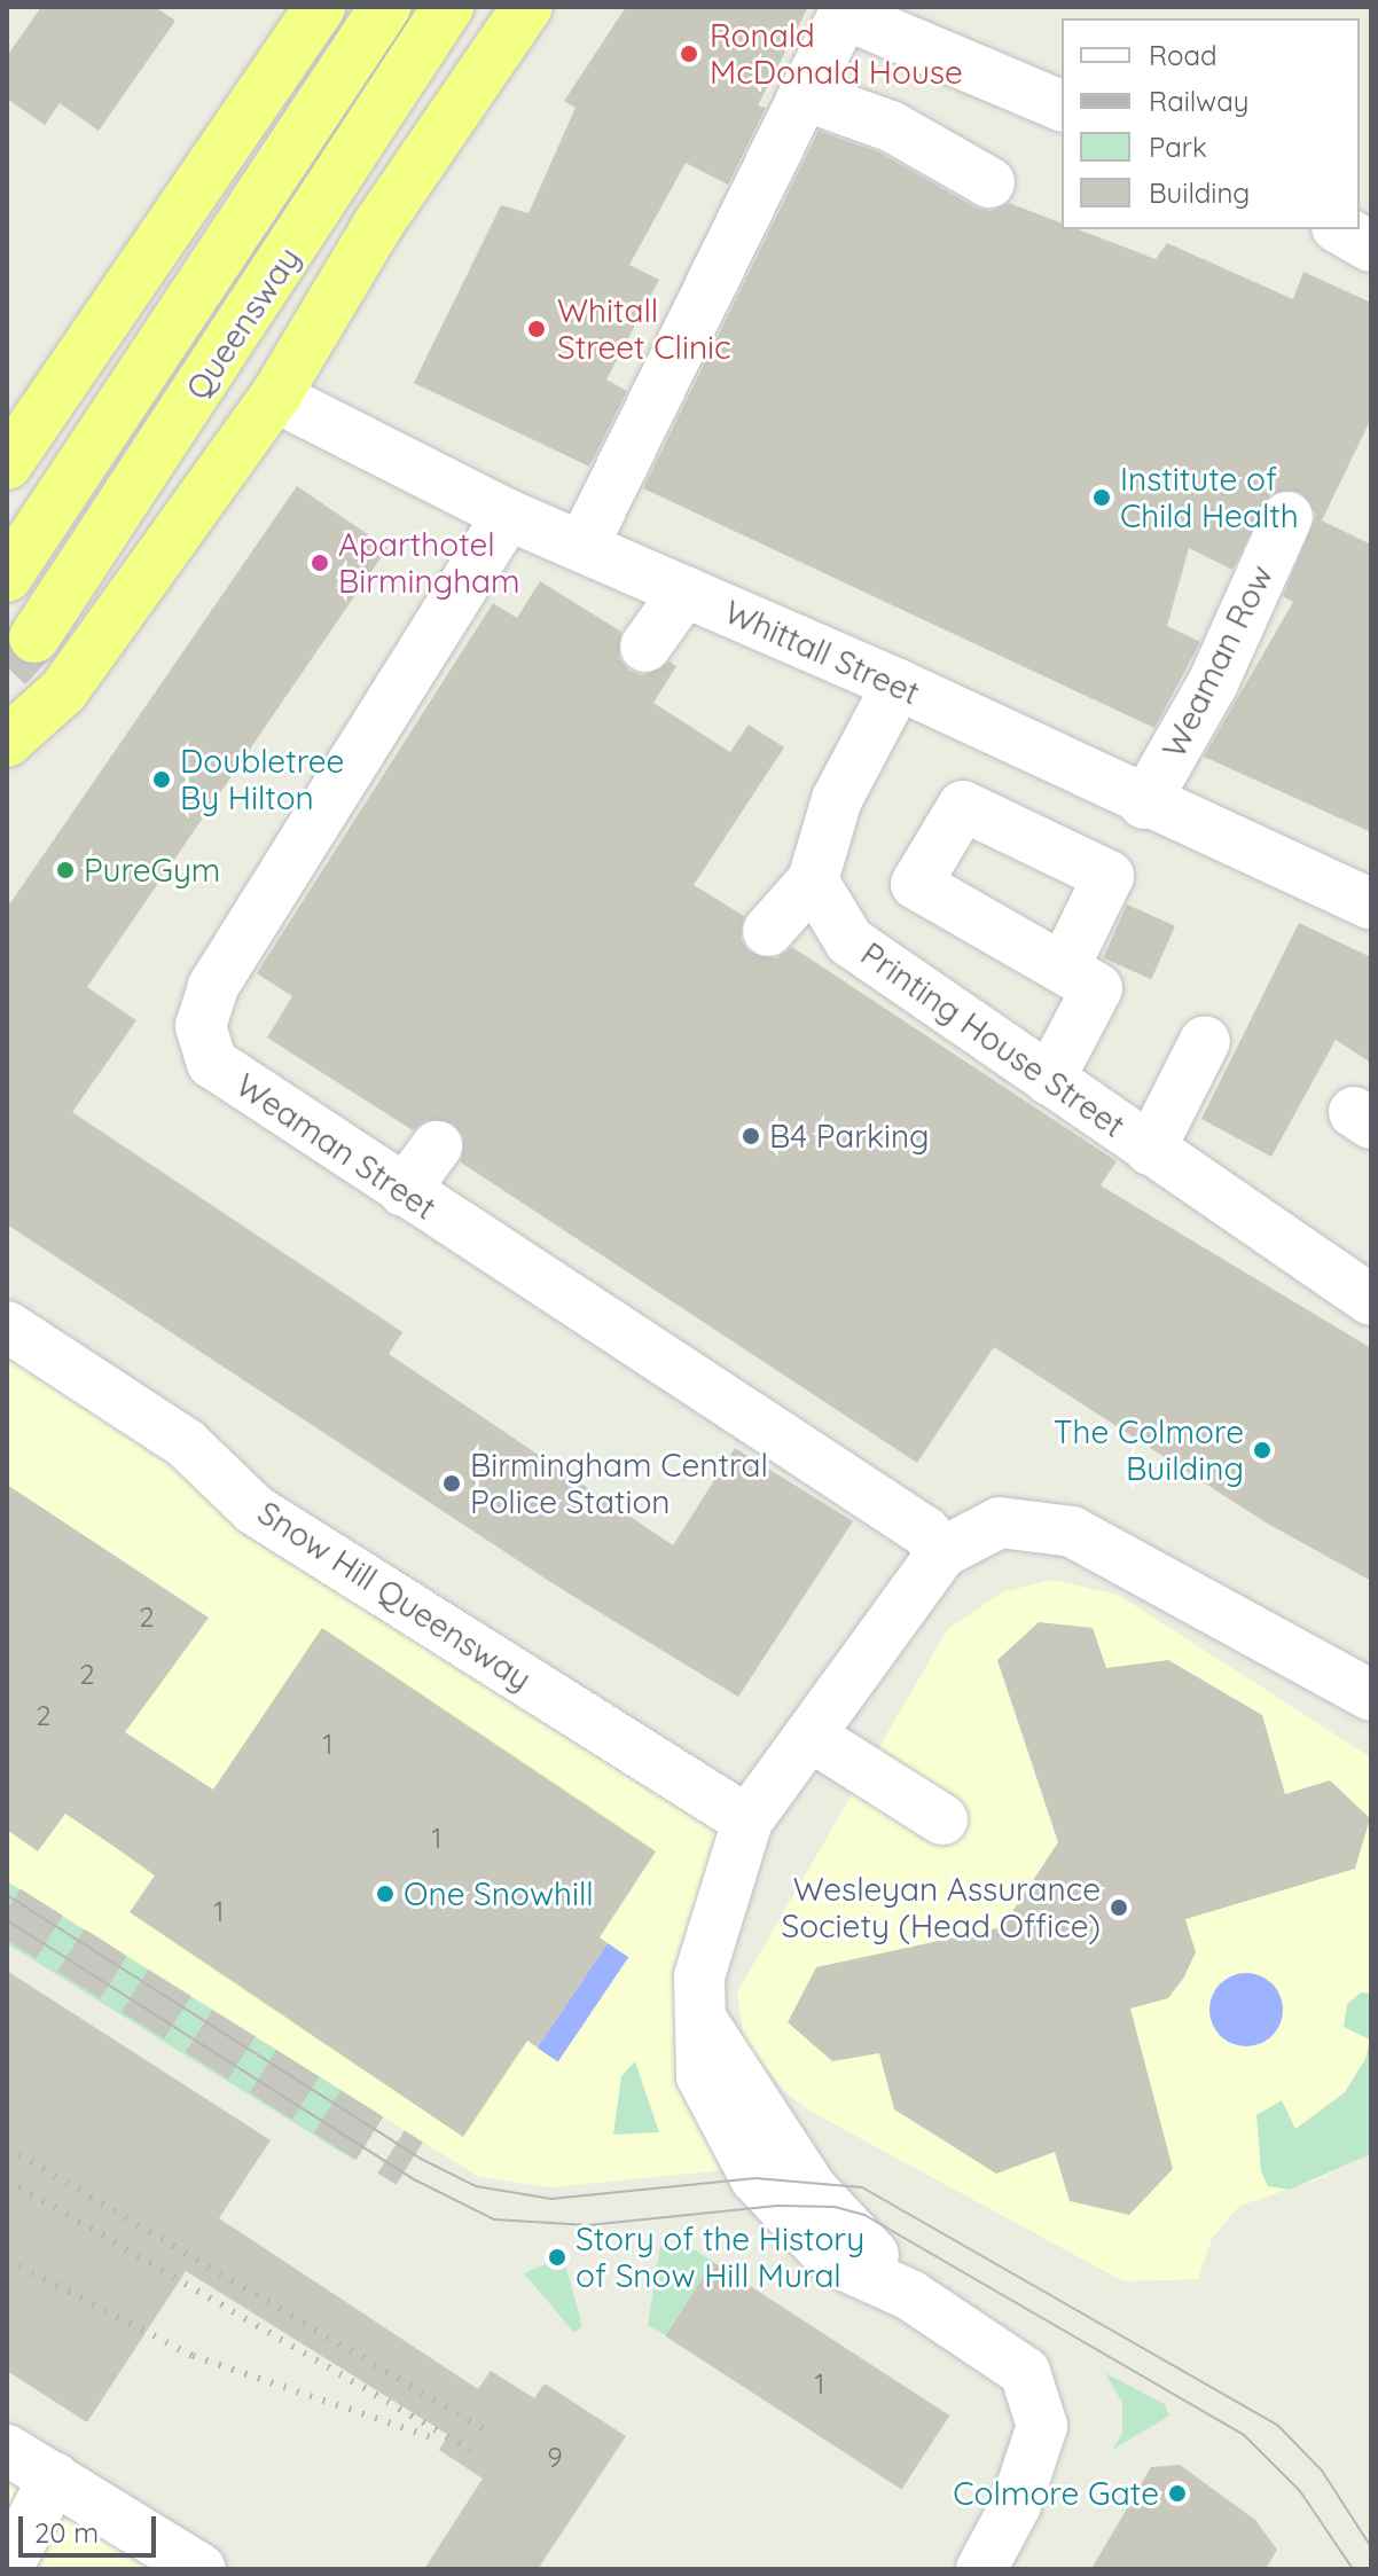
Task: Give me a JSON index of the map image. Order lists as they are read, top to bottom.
{
  "streets": {
    "highway": ["Queensway"],
    "street": [
      "Whittall Street",
      "Weaman Row",
      "Printing House Street",
      "Weaman Street",
      "Snow Hill Queensway"
    ]
  },
  "crossings": [
    ["Whittall Street", "Weaman Row"],
    ["Whittall Street", "Weaman Street"]
  ],
  "places": [
    "Ronald McDonald House",
    "Whitall Street Clinic",
    "Institute of Child Health",
    "Aparthotel Birmingham",
    "Doubletree By Hilton",
    "PureGym",
    "B4 Parking",
    "The Colmore Building",
    "Birmingham Central Police Station",
    "One Snowhill",
    "Wesleyan Assurance Society (Head Office)",
    "Story of the History of Snow Hill Mural",
    "Colmore Gate"
  ],
  "house_numbers": [
    "2",
    "2",
    "2",
    "1",
    "1",
    "1",
    "1",
    "9"
  ],
  "legend": [
    "Road",
    "Railway",
    "Park",
    "Building"
  ],
  "scale_bar": "20 m"
}
